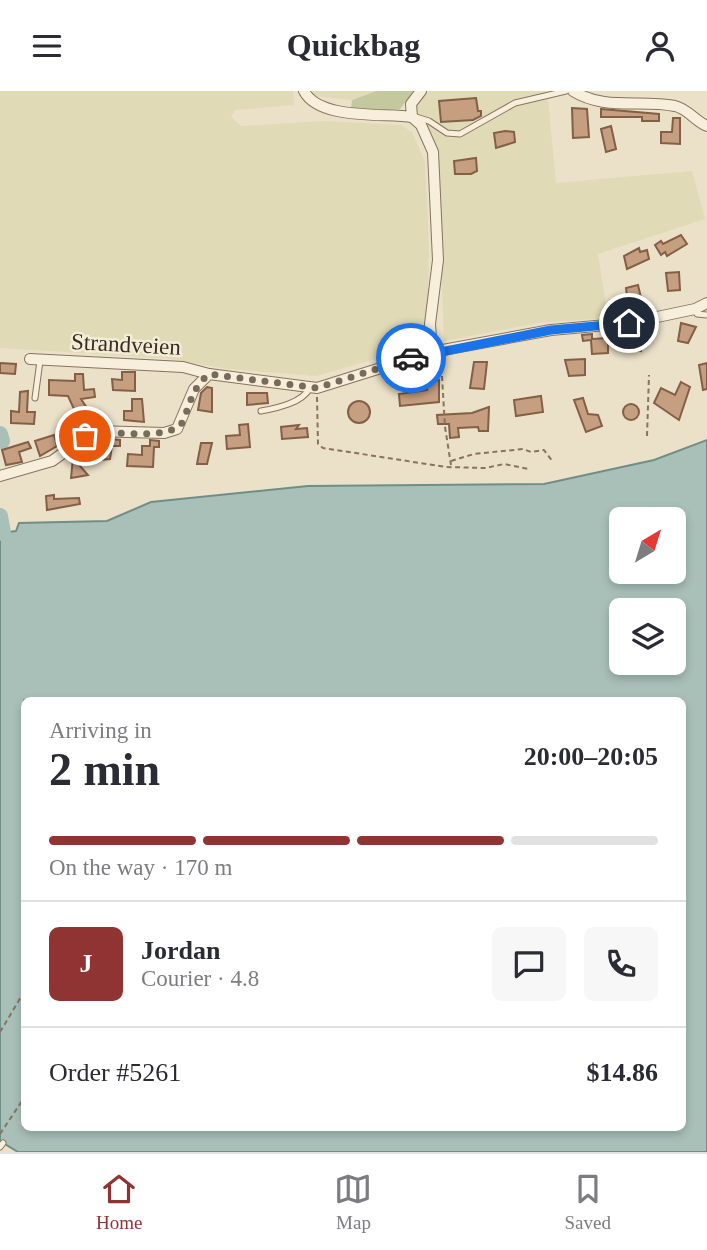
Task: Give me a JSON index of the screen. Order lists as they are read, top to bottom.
{
  "streets": {
    "street": ["Strandveien"]
  },
  "north": "top right",
  "page": {
    "header": "Quickbag",
    "heading": ["2 min", "Arriving in", "20:00–20:05"],
    "panel": [
      "Jordan",
      "Courier · 4.8",
      "Order #5261",
      "$14.86"
    ],
    "bar": "On the way · 170 m",
    "round": "J",
    "tabs": ["Home", "Map", "Saved"]
  }
}
